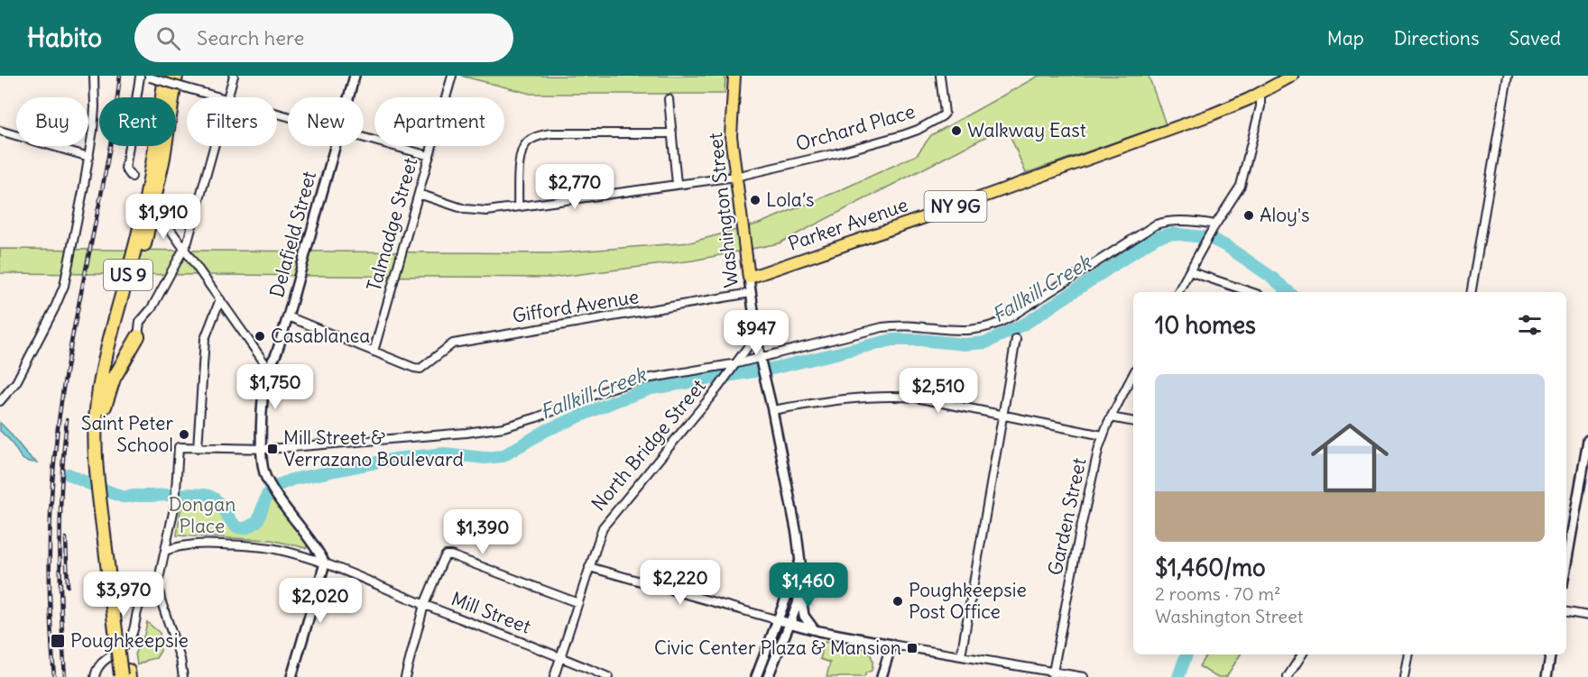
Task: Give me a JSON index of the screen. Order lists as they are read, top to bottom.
{
  "streets": {
    "highway": ["US 9"],
    "main road": ["NY 9G", "Washington Street", "Parker Avenue"],
    "street": [
      "Orchard Place",
      "Talmadge Street",
      "Delafield Street",
      "Gifford Avenue",
      "North Bridge Street",
      "Garden Street",
      "Mill Street"
    ]
  },
  "crossings": [
    ["Orchard Place", "Washington Street"],
    ["Washington Street", "Parker Avenue"],
    ["Washington Street", "Gifford Avenue"],
    ["Washington Street", "North Bridge Street"],
    ["Talmadge Street", "Gifford Avenue"],
    ["North Bridge Street", "Mill Street"]
  ],
  "water": ["Fallkill Creek"],
  "parks": ["Dongan Place"],
  "places": {
    "other": [
      "Walkway East",
      "Lola’s",
      "Aloy's",
      "Casablanca",
      "Saint Peter School",
      "Poughkeepsie Post Office"
    ],
    "transit": ["Mill Street & Verrazano Boulevard", "Poughkeepsie", "Civic Center Plaza & Mansion"]
  },
  "page": {
    "header": "Habito",
    "search": "Search here",
    "nav": ["Map", "Directions", "Saved"],
    "chip": [
      "Buy",
      "Rent",
      "Filters",
      "New",
      "Apartment"
    ],
    "price": [
      "$2,770",
      "$1,910",
      "$947",
      "$1,750",
      "$2,510",
      "$1,390",
      "$2,220",
      "$1,460",
      "$3,970",
      "$2,020"
    ],
    "heading": "10 homes",
    "list": [
      {
        "name": "$1,460/mo",
        "note": "2 rooms · 70 m² · Washington Street"
      }
    ]
  }
}
